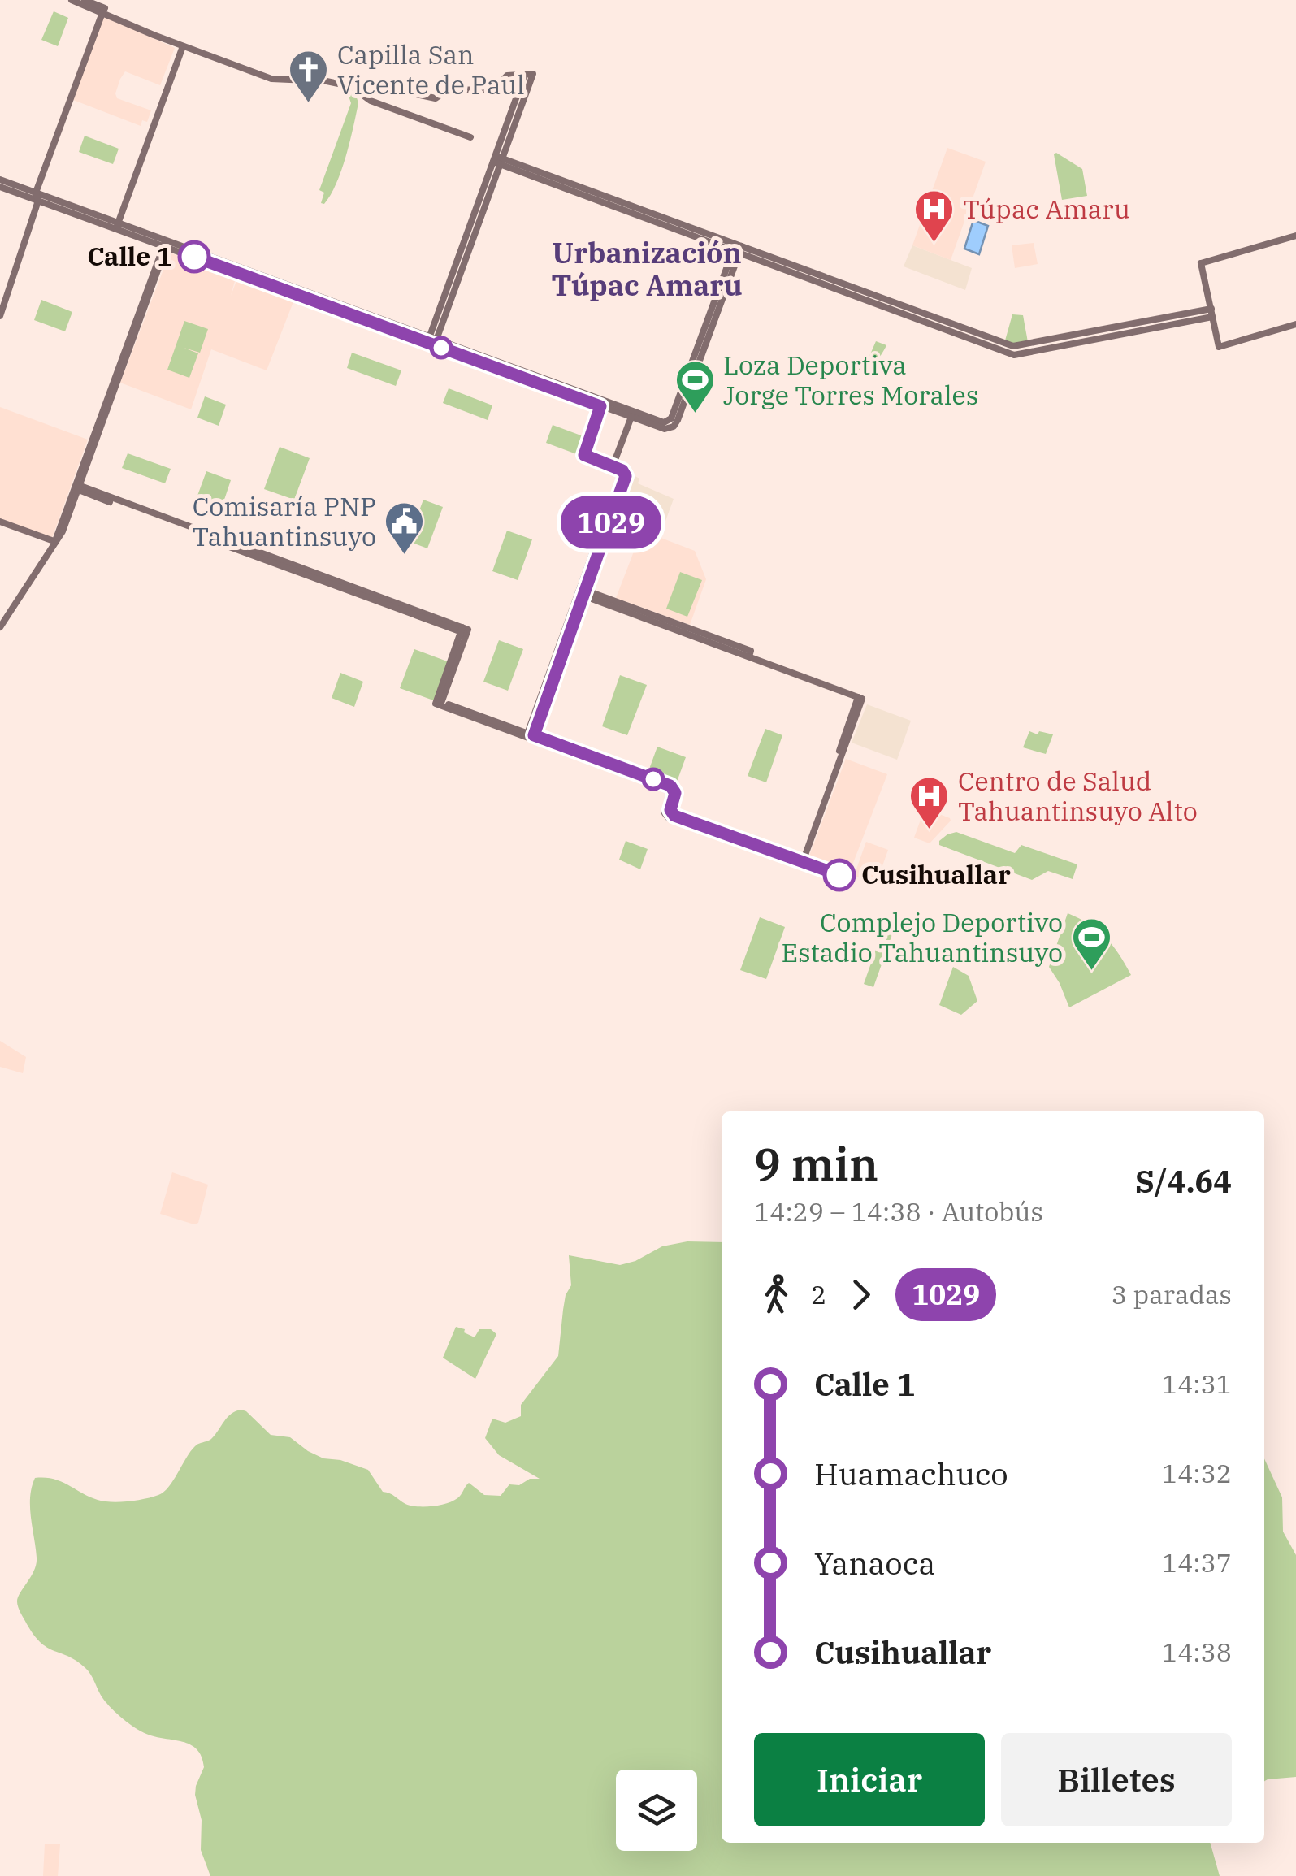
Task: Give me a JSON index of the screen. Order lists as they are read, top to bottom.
{
  "districts": ["Urbanización Túpac Amaru"],
  "places": {
    "church": ["Capilla San Vicente de Paul"],
    "hospital": ["Túpac Amaru", "Centro de Salud Tahuantinsuyo Alto"],
    "other": ["Calle 1", "Cusihuallar"],
    "sports": ["Loza Deportiva Jorge Torres Morales", "Complejo Deportivo Estadio Tahuantinsuyo"],
    "public building": ["Comisaría PNP Tahuantinsuyo"]
  },
  "lines": ["bus line 1029"],
  "page": {
    "on_map": "1029",
    "heading": ["9 min", "14:29 – 14:38 · Autobús", "S/4.64"],
    "legs": ["2", "1029", "3 paradas"],
    "list": [
      {
        "name": "Calle 1",
        "value": "14:31"
      },
      {
        "name": "Huamachuco",
        "value": "14:32"
      },
      {
        "name": "Yanaoca",
        "value": "14:37"
      },
      {
        "name": "Cusihuallar",
        "value": "14:38"
      }
    ],
    "buttons": ["Iniciar", "Billetes"]
  }
}
